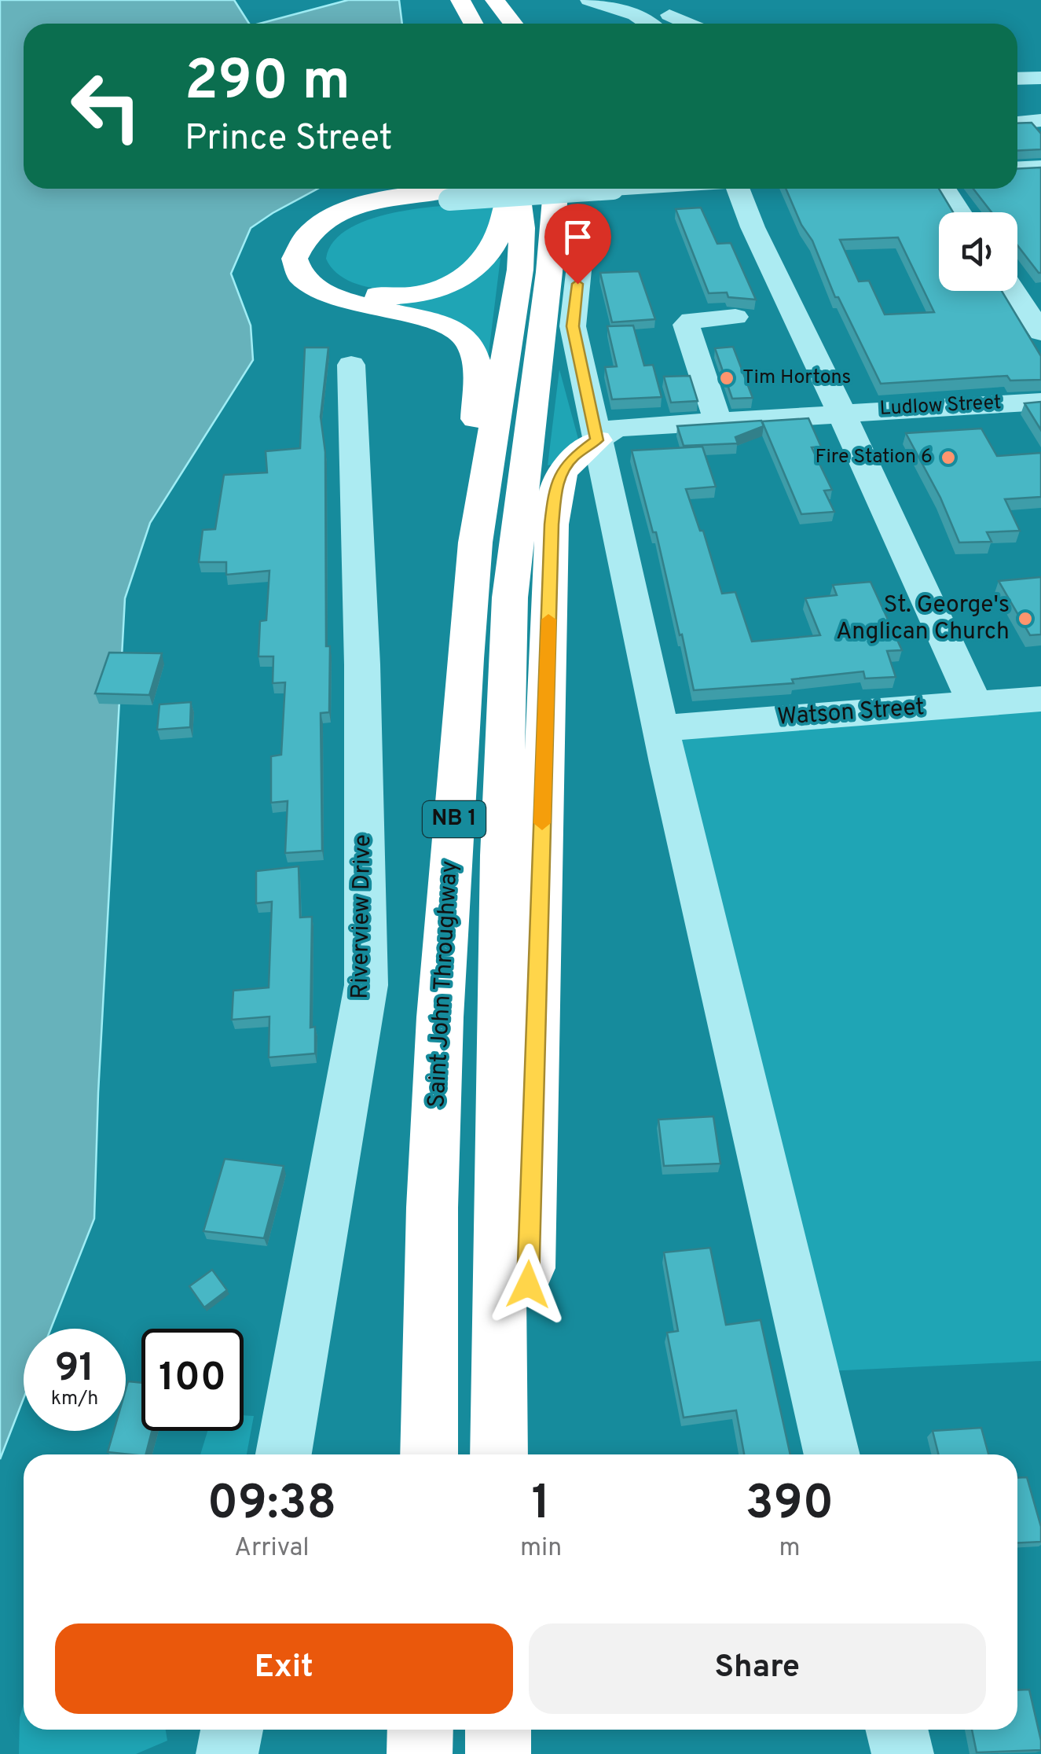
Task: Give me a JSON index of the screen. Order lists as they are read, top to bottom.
{
  "streets": {
    "highway": ["NB 1", "Saint John Throughway"],
    "street": ["Ludlow Street", "Watson Street", "Riverview Drive"]
  },
  "places": ["Tim Hortons", "Fire Station 6", "St. George's Anglican Church"],
  "page": {
    "turn": ["290 m", "Prince Street"],
    "speed": "91 km/h",
    "limit": "100",
    "eta": [
      "09:38",
      "Arrival",
      "1",
      "min",
      "390",
      "m"
    ],
    "buttons": ["Exit", "Share"]
  }
}
